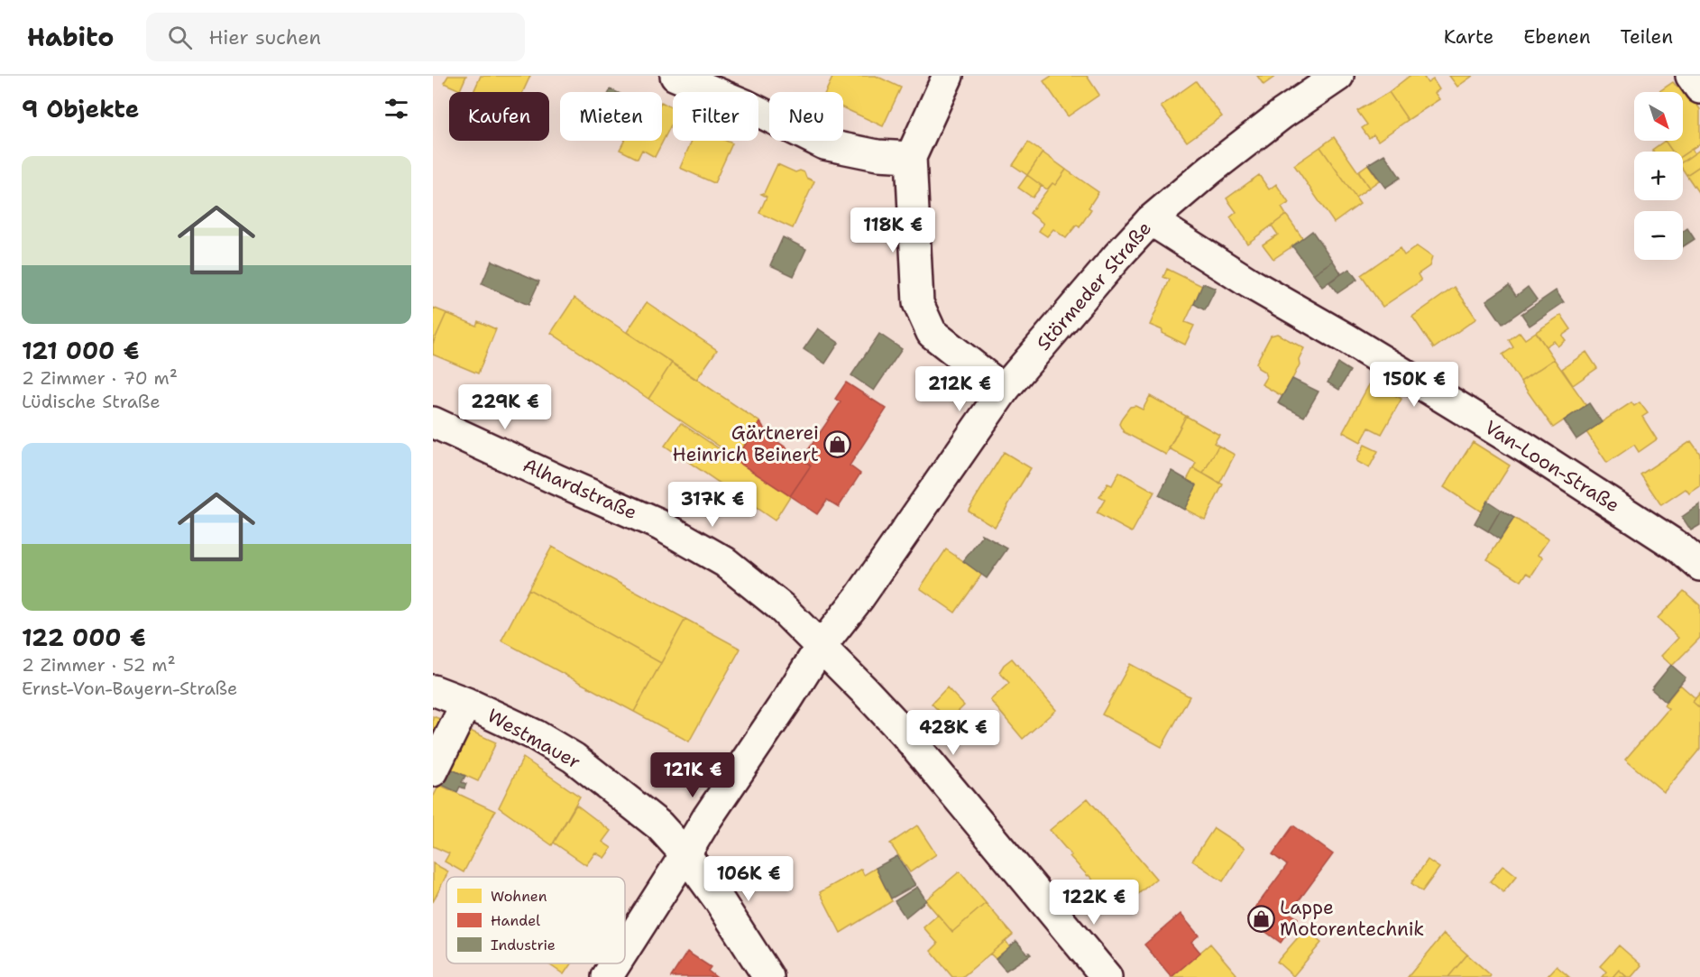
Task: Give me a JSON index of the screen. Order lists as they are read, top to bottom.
{
  "streets": {
    "street": [
      "Störmeder Straße",
      "Van-Loon-Straße",
      "Alhardstraße",
      "Westmauer"
    ]
  },
  "crossings": [
    ["Störmeder Straße", "Van-Loon-Straße"],
    ["Störmeder Straße", "Alhardstraße"],
    ["Störmeder Straße", "Westmauer"]
  ],
  "places": {
    "shop": ["Gärtnerei Heinrich Beinert", "Lappe Motorentechnik"]
  },
  "legend": ["Wohnen", "Handel", "Industrie"],
  "north": "bottom right",
  "page": {
    "header": "Habito",
    "search": "Hier suchen",
    "nav": ["Karte", "Ebenen", "Teilen"],
    "heading": "9 Objekte",
    "map_buttons": ["+", "−"],
    "chip": [
      "Kaufen",
      "Mieten",
      "Filter",
      "Neu"
    ],
    "list": [
      {
        "name": "121 000 €",
        "note": "2 Zimmer · 70 m² · Lüdische Straße"
      },
      {
        "name": "122 000 €",
        "note": "2 Zimmer · 52 m² · Ernst-Von-Bayern-Straße"
      }
    ],
    "price": [
      "118K €",
      "150K €",
      "212K €",
      "229K €",
      "317K €",
      "428K €",
      "121K €",
      "106K €",
      "122K €"
    ]
  }
}
